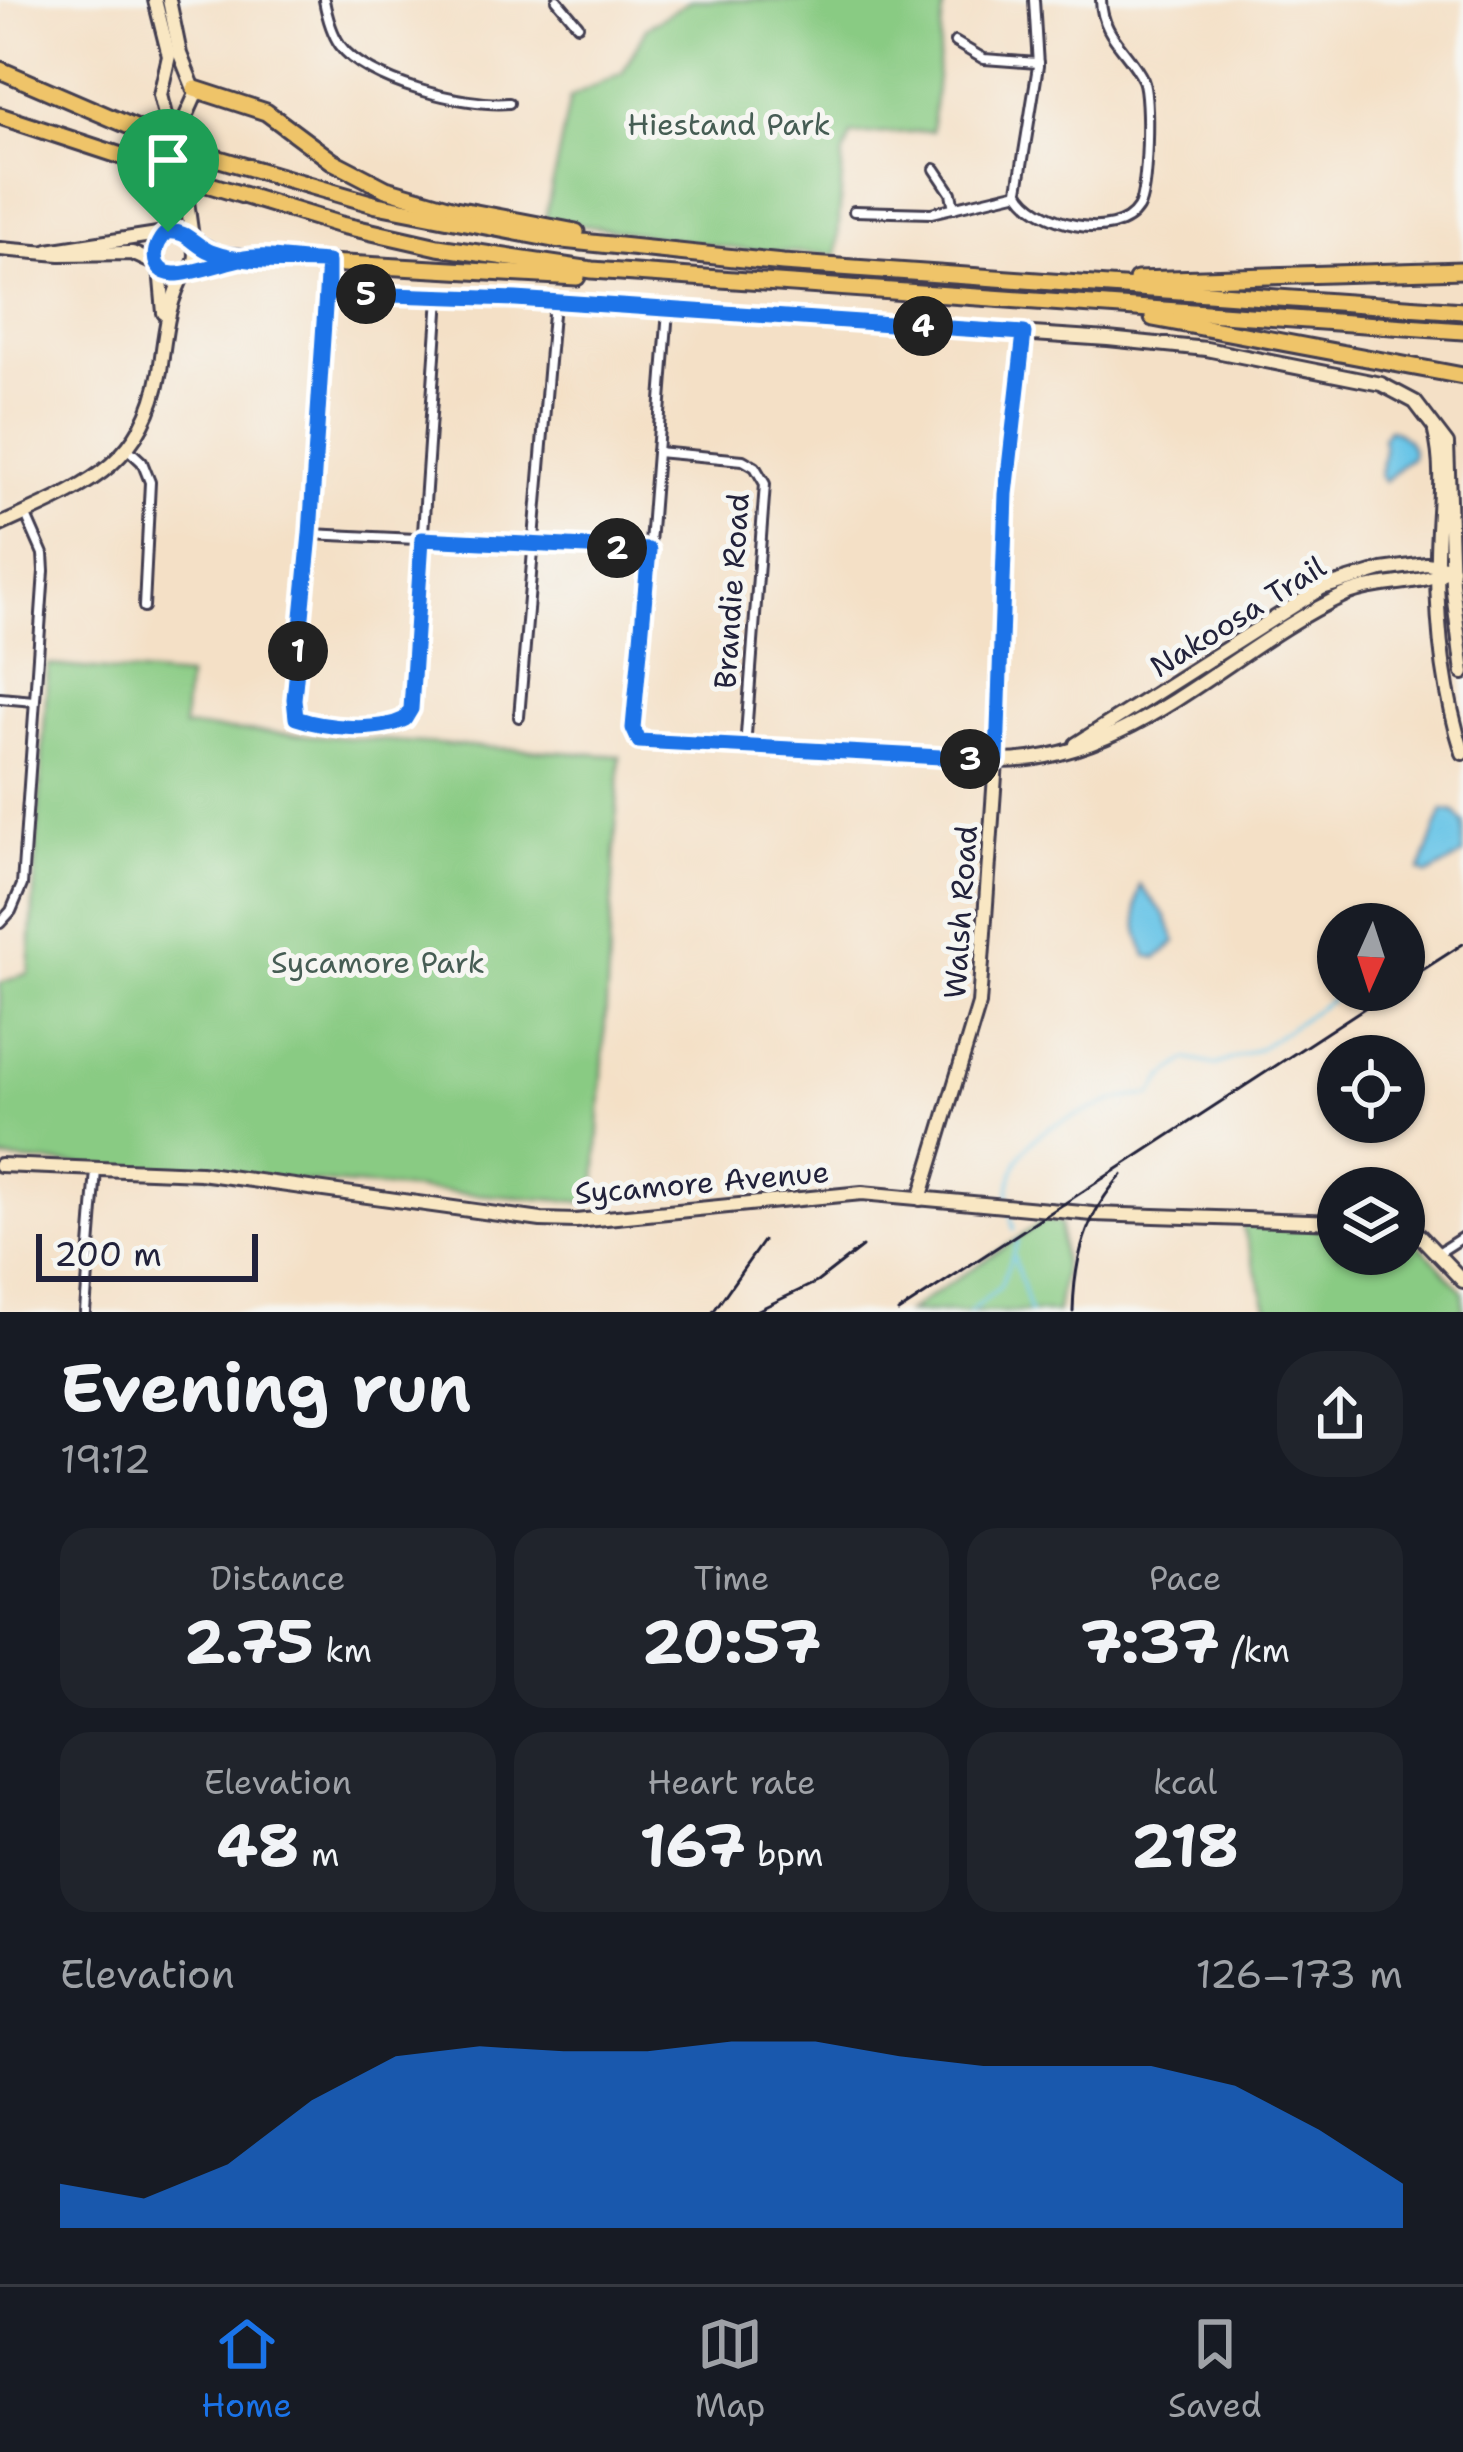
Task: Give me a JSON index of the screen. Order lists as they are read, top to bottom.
{
  "streets": {
    "street": [
      "Brandie Road",
      "Nakoosa Trail",
      "Walsh Road",
      "Sycamore Avenue"
    ]
  },
  "crossings": [
    ["Brandie Road", "Nakoosa Trail"],
    ["Nakoosa Trail", "Walsh Road"],
    ["Walsh Road", "Sycamore Avenue"]
  ],
  "parks": ["Hiestand Park", "Sycamore Park"],
  "scale_bar": "200 m",
  "north": "bottom",
  "page": {
    "pins": [
      "5",
      "4",
      "2",
      "1",
      "3"
    ],
    "scale": "200 m",
    "heading": ["Evening run", "19:12"],
    "stats": [
      ["Distance", "2.75 km"],
      ["Time", "20:57"],
      ["Pace", "7:37 /km"],
      ["Elevation", "48 m"],
      ["Heart rate", "167 bpm"],
      ["kcal", "218"]
    ],
    "chart": ["Elevation", "126–173 m"],
    "tabs": ["Home", "Map", "Saved"]
  }
}
